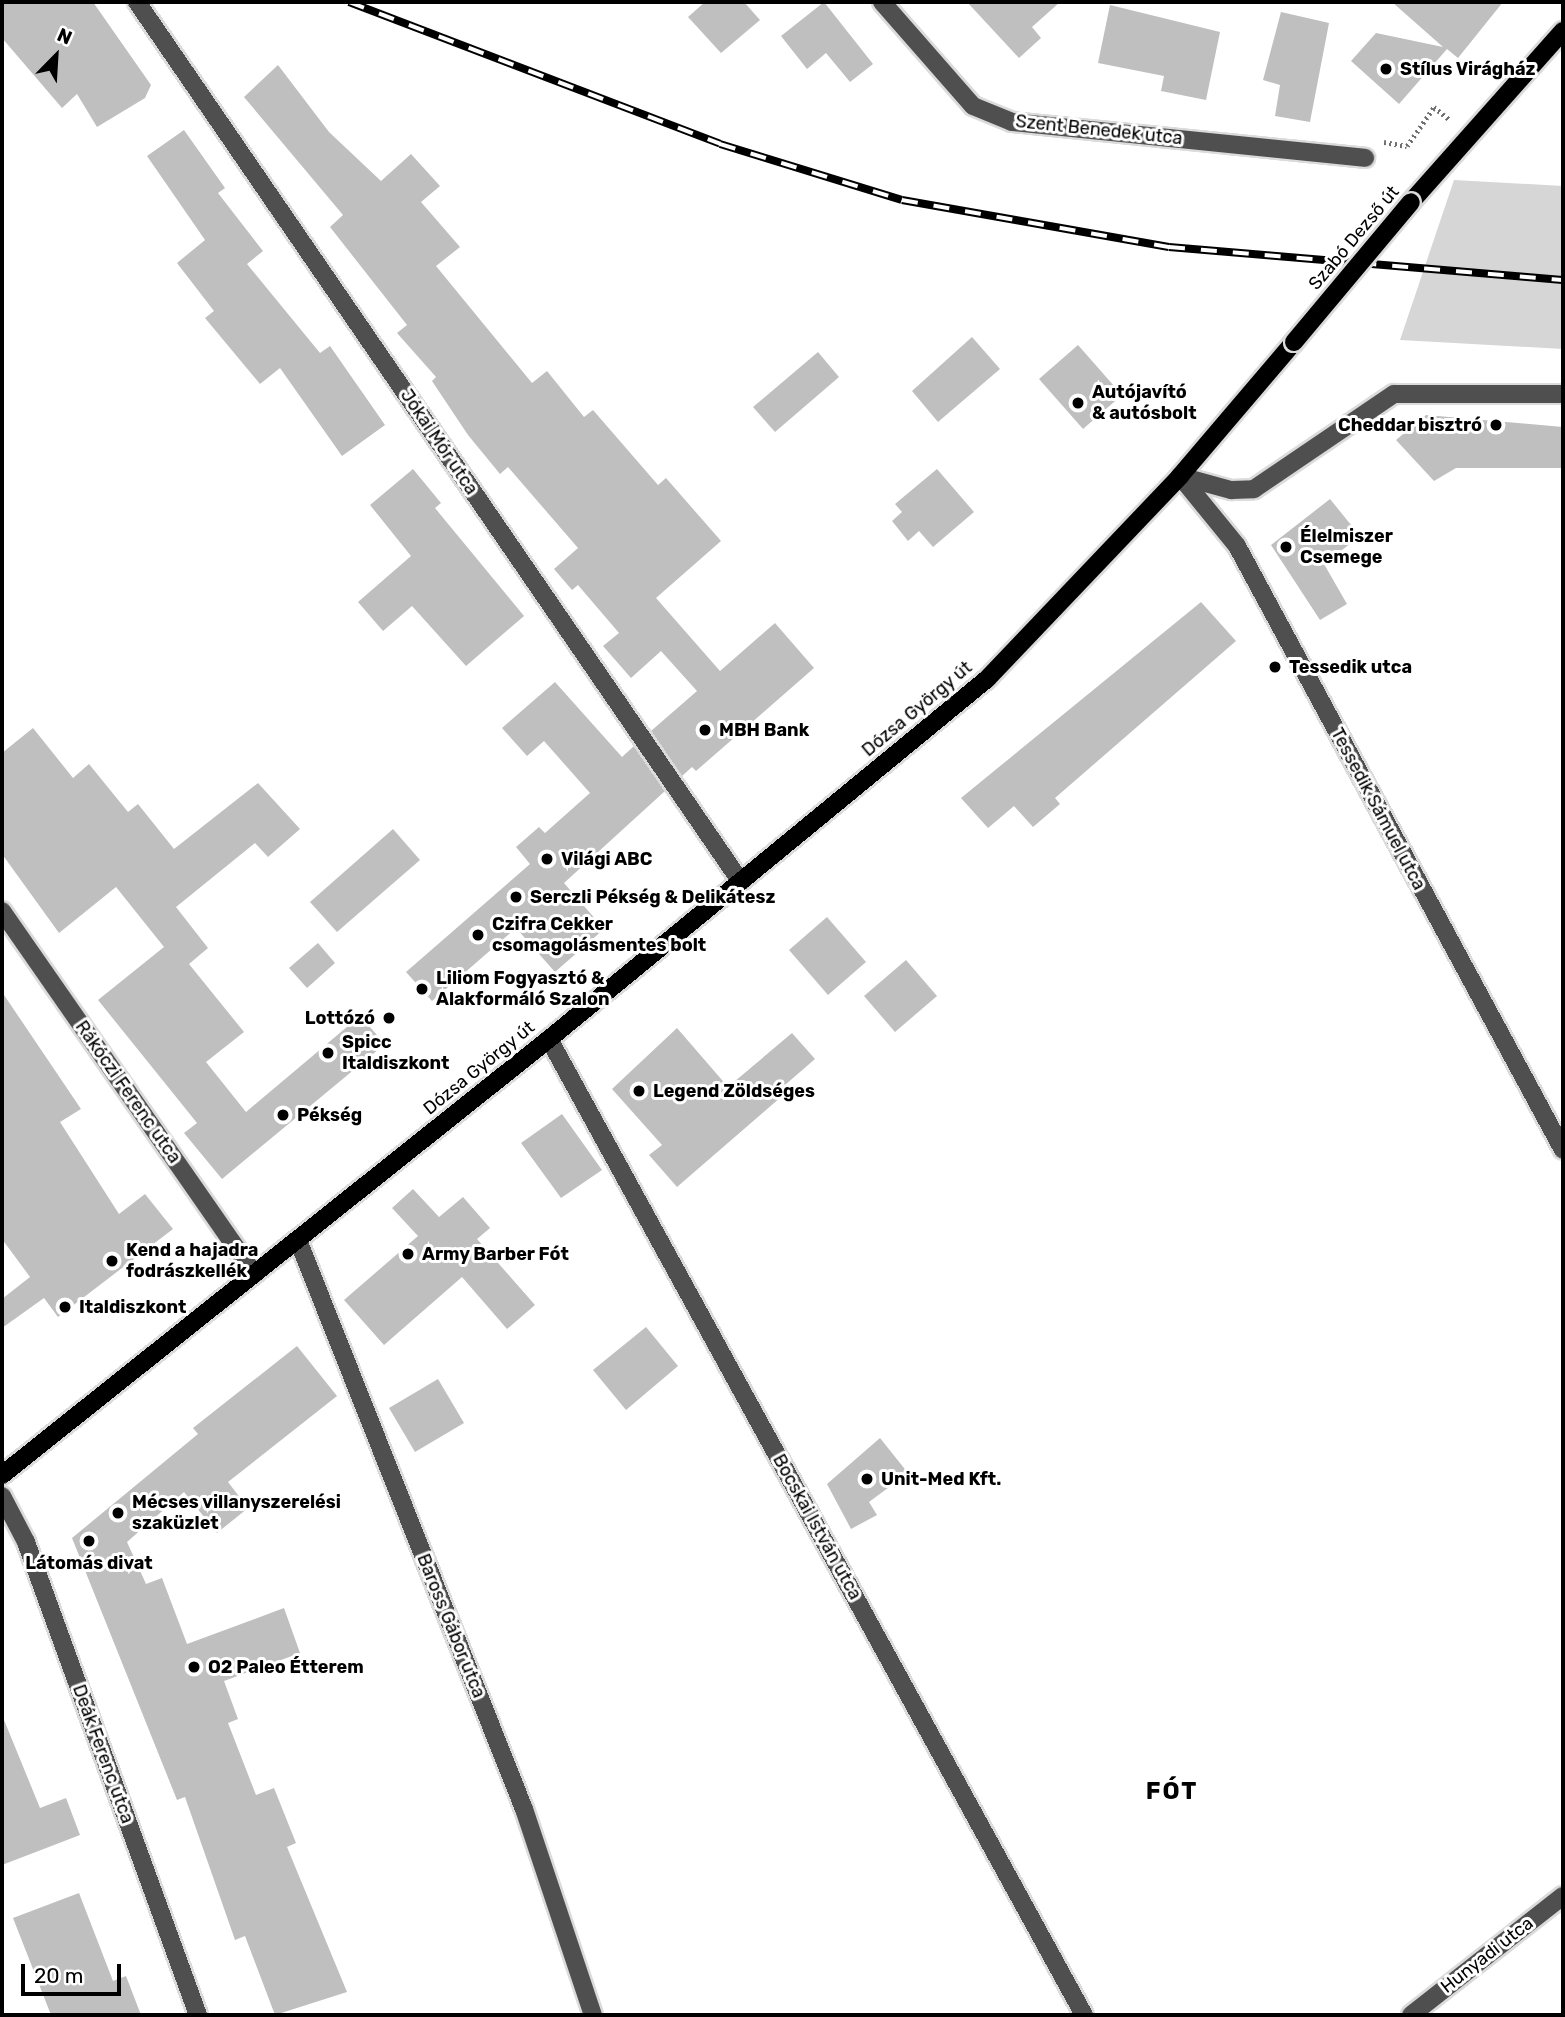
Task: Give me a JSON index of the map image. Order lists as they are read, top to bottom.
{
  "streets": {
    "main road": ["Szabó Dezső út", "Dózsa György út"],
    "street": [
      "Szent Benedek utca",
      "Jókai Mór utca",
      "Tessedik Sámuel utca",
      "Rákóczi Ferenc utca",
      "Bocskai István utca",
      "Baross Gábor utca",
      "Deák Ferenc utca",
      "Hunyadi utca"
    ]
  },
  "crossings": [
    ["Szabó Dezső út", "Dózsa György út"],
    ["Szabó Dezső út", "Tessedik Sámuel utca"],
    ["Jókai Mór utca", "Dózsa György út"],
    ["Dózsa György út", "Tessedik Sámuel utca"],
    ["Dózsa György út", "Rákóczi Ferenc utca"],
    ["Dózsa György út", "Bocskai István utca"],
    ["Dózsa György út", "Baross Gábor utca"]
  ],
  "districts": ["FÓT"],
  "places": [
    "Stílus Virágház",
    "Autójavító & autósbolt",
    "Cheddar bisztró",
    "Élelmiszer Csemege",
    "Tessedik utca",
    "MBH Bank",
    "Világi ABC",
    "Serczli Pékség & Delikátesz",
    "Czifra Cekker csomagolásmentes bolt",
    "Liliom Fogyasztó & Alakformáló Szalon",
    "Lottózó",
    "Spicc Italdiszkont",
    "Legend Zöldséges",
    "Pékség",
    "Army Barber Fót",
    "Kend a hajadra fodrászkellék",
    "Italdiszkont",
    "Unit-Med Kft.",
    "Mécses villanyszerelési szaküzlet",
    "Látomás divat",
    "O2 Paleo Étterem"
  ],
  "scale_bar": "20 m",
  "north": "top right"
}
